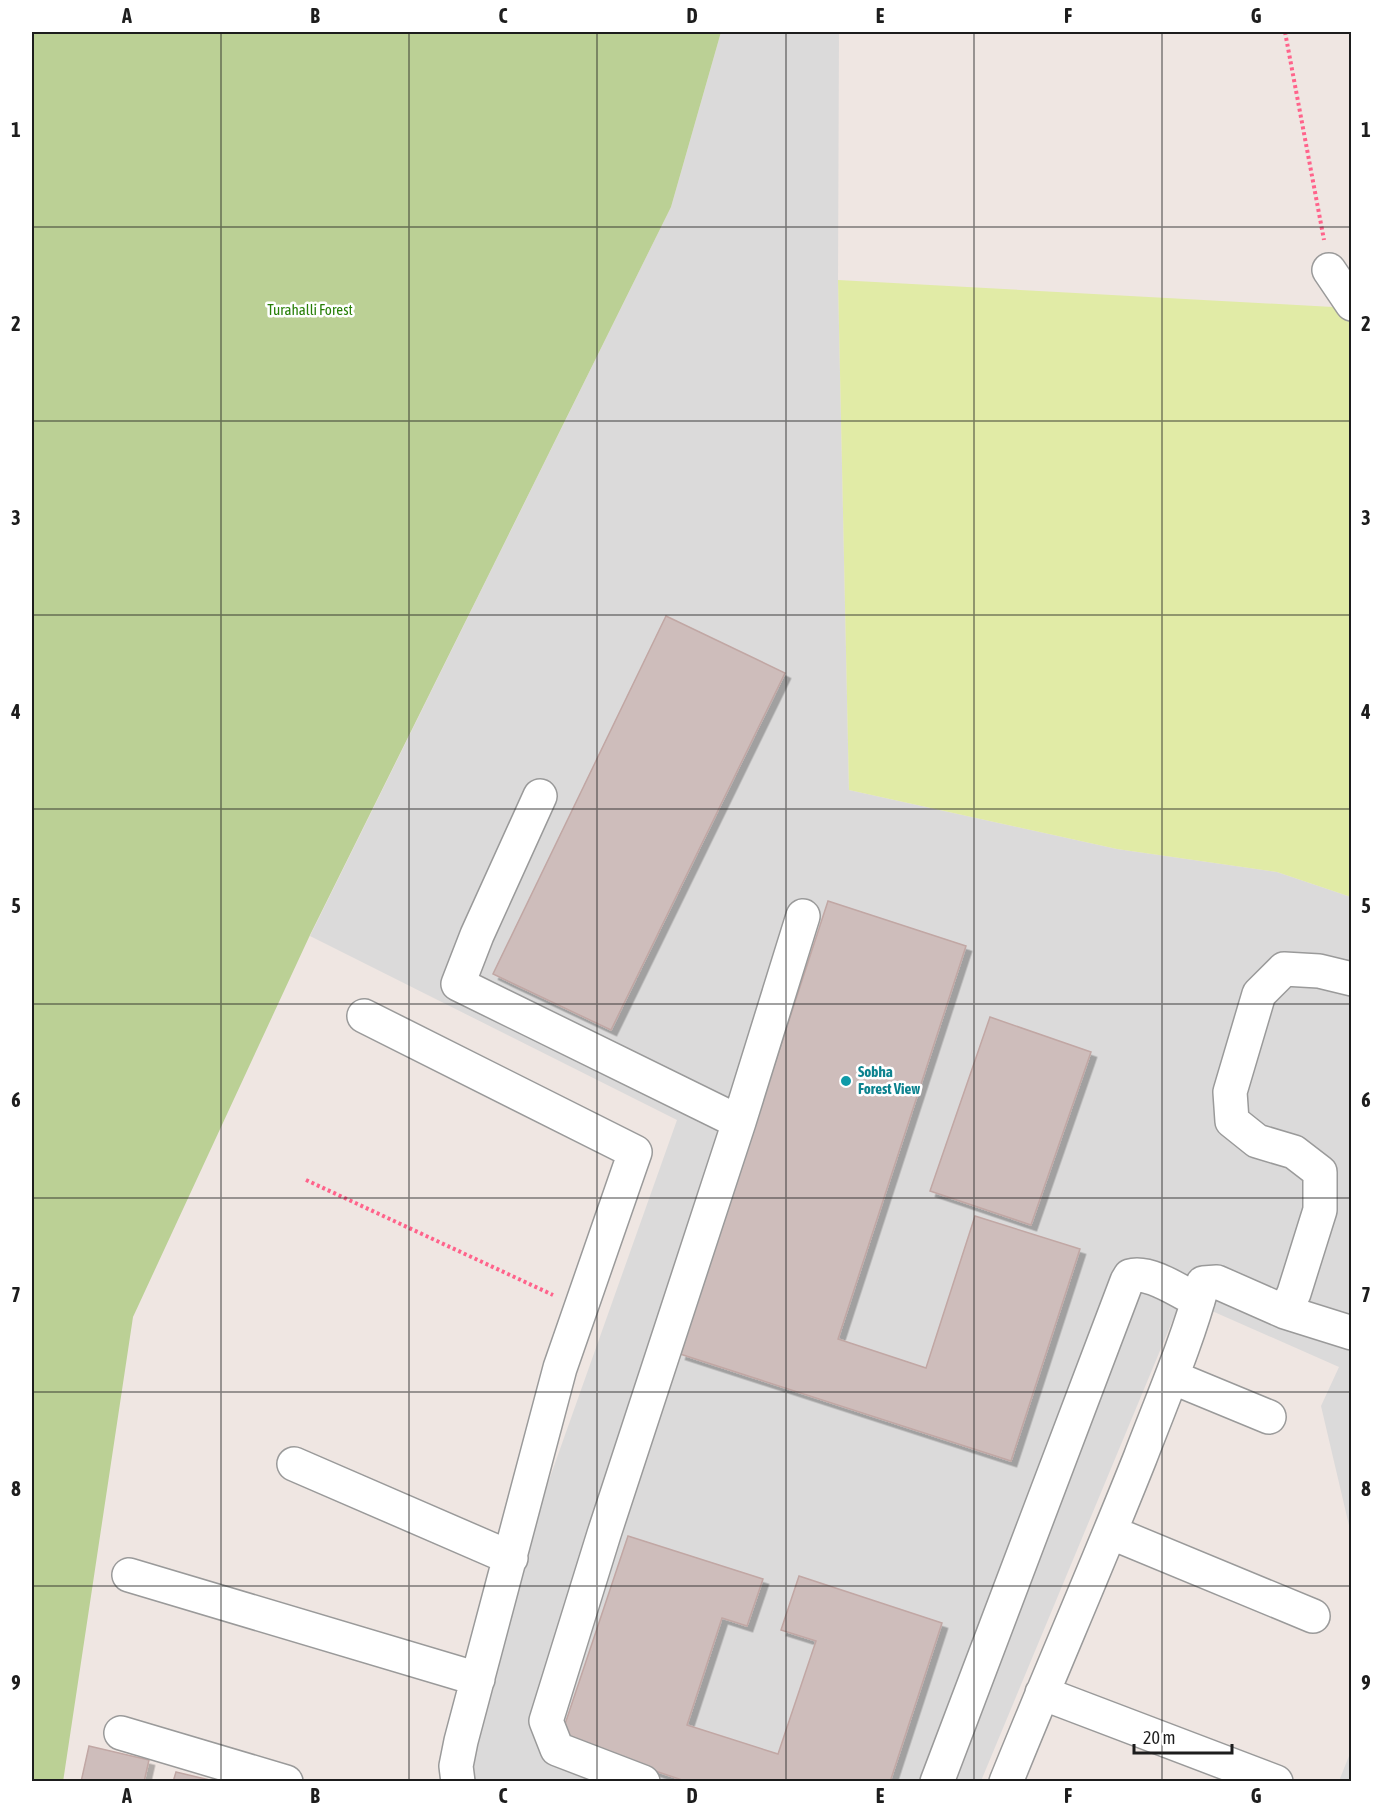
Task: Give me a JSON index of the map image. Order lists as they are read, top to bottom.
{
  "parks": ["Turahalli Forest"],
  "places": ["Sobha Forest View"],
  "scale_bar": "20 m",
  "grid": {
    "columns": [
      "A",
      "B",
      "C",
      "D",
      "E",
      "F",
      "G"
    ],
    "rows": [
      "1",
      "2",
      "3",
      "4",
      "5",
      "6",
      "7",
      "8",
      "9"
    ]
  }
}
